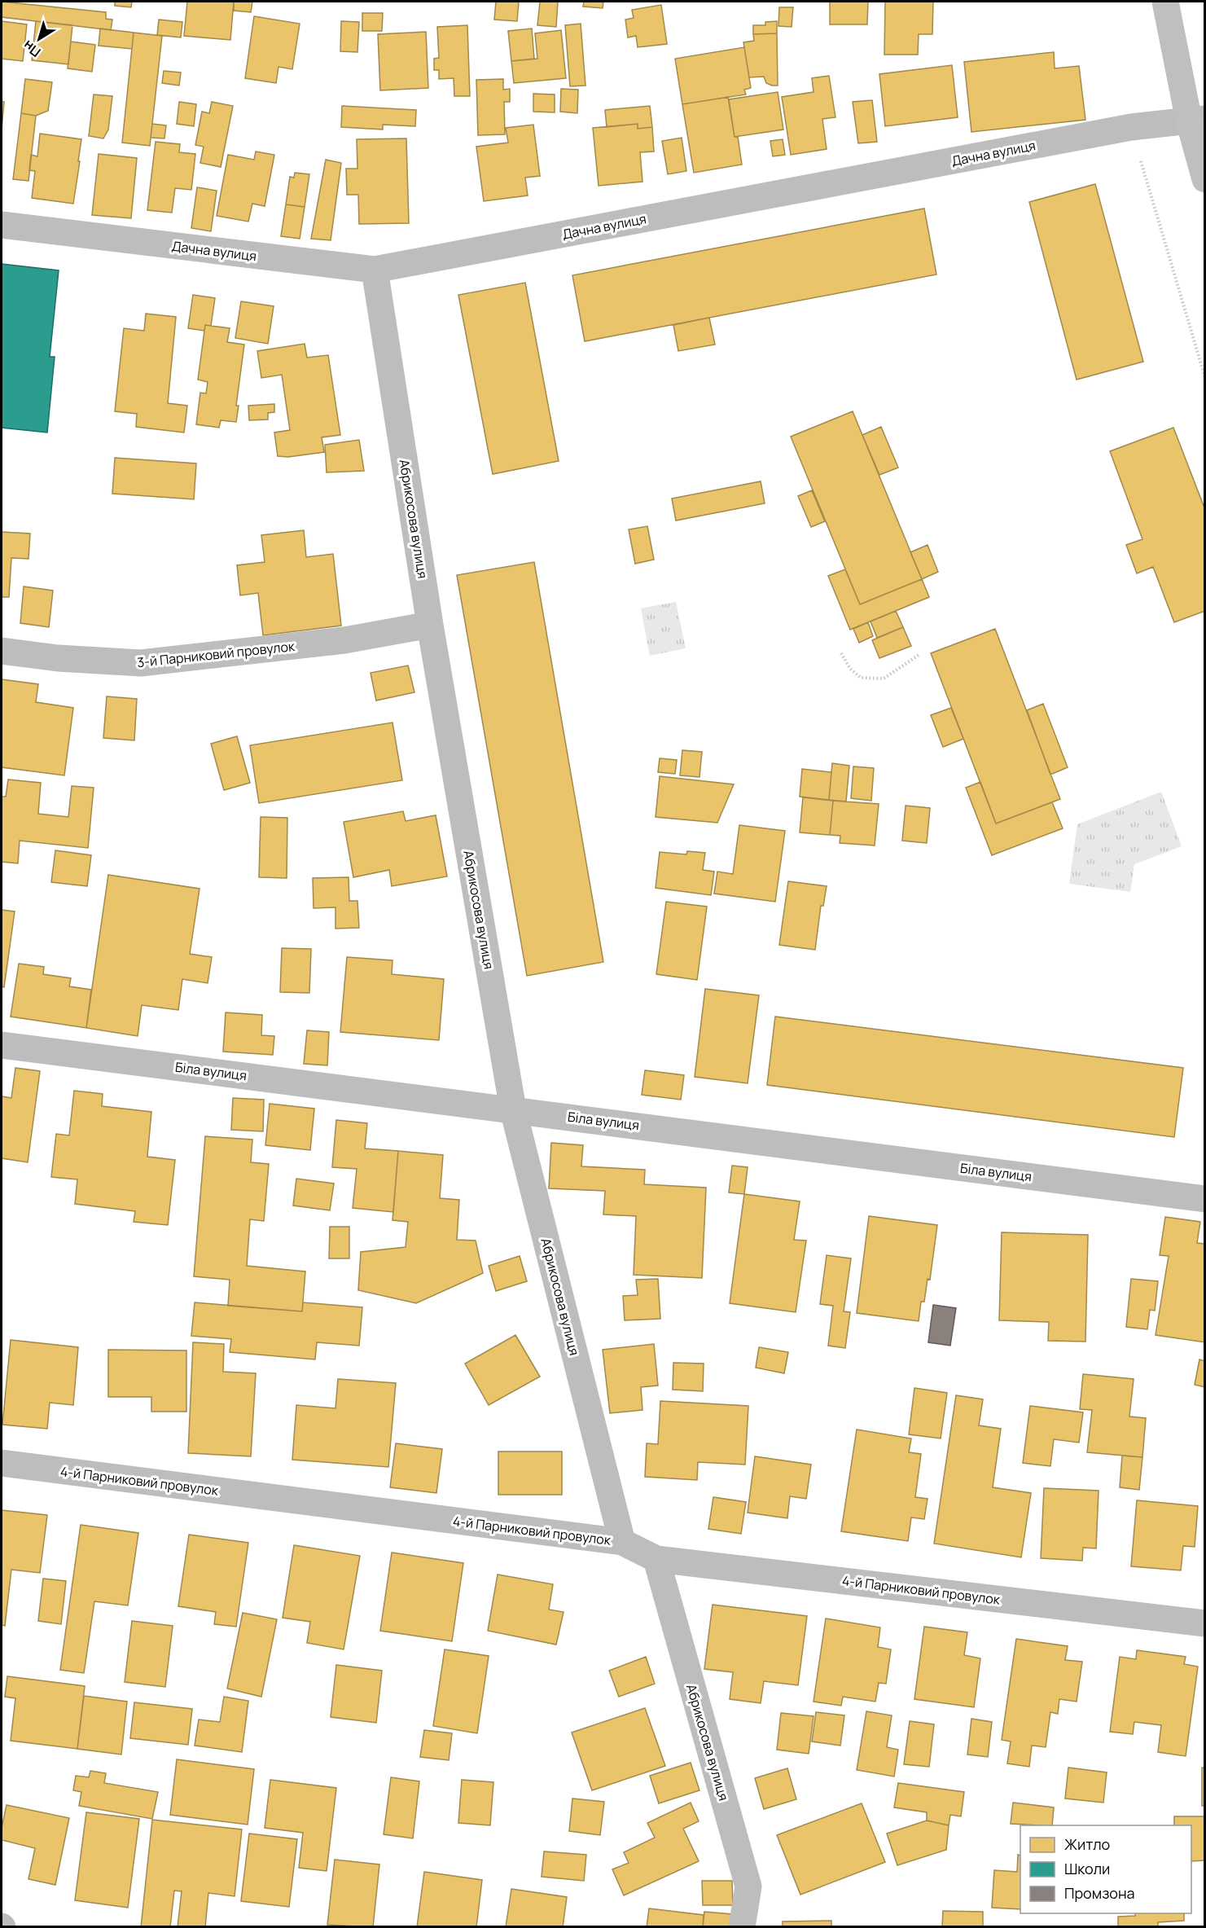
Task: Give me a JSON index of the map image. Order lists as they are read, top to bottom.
{
  "streets": {
    "street": [
      "Дачна вулиця",
      "Абрикосова вулиця",
      "3-й Парниковий провулок",
      "Біла вулиця",
      "4-й Парниковий провулок"
    ]
  },
  "crossings": [
    ["Дачна вулиця", "Абрикосова вулиця"],
    ["Абрикосова вулиця", "3-й Парниковий провулок"],
    ["Абрикосова вулиця", "Біла вулиця"],
    ["Абрикосова вулиця", "4-й Парниковий провулок"]
  ],
  "legend": ["Житло", "Школи", "Промзона"],
  "north": "bottom left"
}
